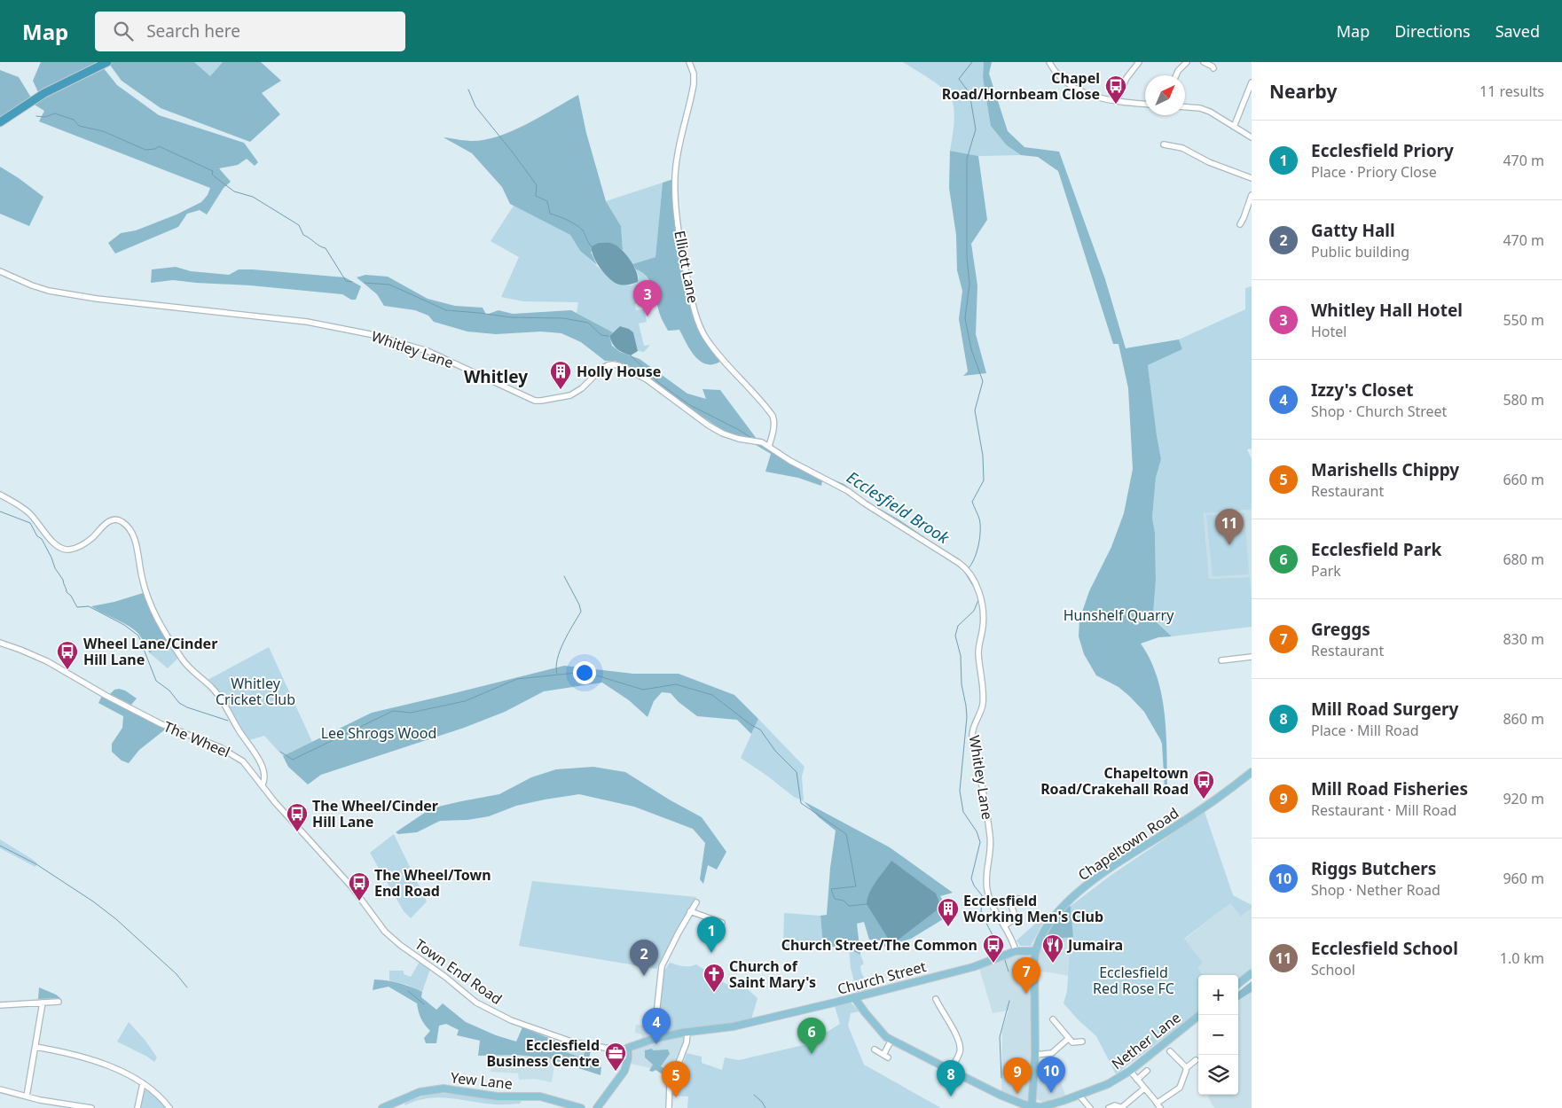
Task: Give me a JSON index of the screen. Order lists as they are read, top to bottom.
{
  "streets": {
    "main road": [
      "Chapeltown Road",
      "Town End Road",
      "Church Street",
      "Nether Lane",
      "Yew Lane"
    ],
    "street": ["Elliott Lane", "Whitley Lane", "The Wheel"]
  },
  "crossings": [
    ["Elliott Lane", "Whitley Lane"],
    ["Whitley Lane", "Church Street"],
    ["The Wheel", "Town End Road"],
    ["Chapeltown Road", "Church Street"],
    ["Town End Road", "Church Street"]
  ],
  "districts": ["Whitley"],
  "water": ["Ecclesfield Brook"],
  "parks": [
    "Hunshelf Quarry",
    "Whitley Cricket Club",
    "Lee Shrogs Wood",
    "Ecclesfield Red Rose FC"
  ],
  "places": {
    "bus stop": [
      "Chapel Road/Hornbeam Close",
      "Wheel Lane/Cinder Hill Lane",
      "Chapeltown Road/Crakehall Road",
      "The Wheel/Cinder Hill Lane",
      "The Wheel/Town End Road",
      "Church Street/The Common"
    ],
    "building": ["Holly House", "Ecclesfield Working Men's Club"],
    "restaurant": ["Jumaira"],
    "church": ["Church of Saint Mary's"],
    "office": ["Ecclesfield Business Centre"]
  },
  "north": "top right",
  "page": {
    "header": "Map",
    "search": "Search here",
    "nav": ["Map", "Directions", "Saved"],
    "heading": ["Nearby", "11 results"],
    "list": [
      {
        "mark": "1",
        "name": "Ecclesfield Priory",
        "note": "Place · Priory Close",
        "value": "470 m"
      },
      {
        "mark": "2",
        "name": "Gatty Hall",
        "note": "Public building",
        "value": "470 m"
      },
      {
        "mark": "3",
        "name": "Whitley Hall Hotel",
        "note": "Hotel",
        "value": "550 m"
      },
      {
        "mark": "4",
        "name": "Izzy's Closet",
        "note": "Shop · Church Street",
        "value": "580 m"
      },
      {
        "mark": "5",
        "name": "Marishells Chippy",
        "note": "Restaurant",
        "value": "660 m"
      },
      {
        "mark": "6",
        "name": "Ecclesfield Park",
        "note": "Park",
        "value": "680 m"
      },
      {
        "mark": "7",
        "name": "Greggs",
        "note": "Restaurant",
        "value": "830 m"
      },
      {
        "mark": "8",
        "name": "Mill Road Surgery",
        "note": "Place · Mill Road",
        "value": "860 m"
      },
      {
        "mark": "9",
        "name": "Mill Road Fisheries",
        "note": "Restaurant · Mill Road",
        "value": "920 m"
      },
      {
        "mark": "10",
        "name": "Riggs Butchers",
        "note": "Shop · Nether Road",
        "value": "960 m"
      },
      {
        "mark": "11",
        "name": "Ecclesfield School",
        "note": "School",
        "value": "1.0 km"
      }
    ],
    "pins": [
      "3",
      "11",
      "1",
      "2",
      "7",
      "4",
      "6",
      "10",
      "9",
      "8",
      "5"
    ],
    "map_buttons": ["+", "−"]
  }
}
